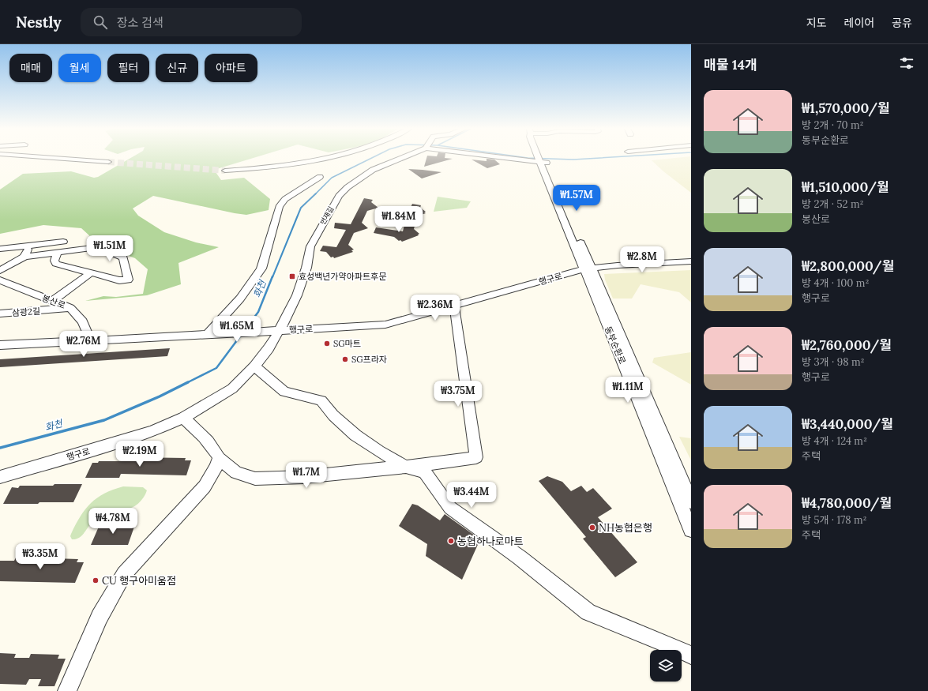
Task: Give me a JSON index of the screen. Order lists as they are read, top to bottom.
{
  "streets": {
    "street": [
      "번재길",
      "행구로",
      "봉산로",
      "삼광2길",
      "동부순환로"
    ]
  },
  "crossings": [
    ["번재길", "행구로"],
    ["행구로", "동부순환로"],
    ["봉산로", "삼광2길"]
  ],
  "water": ["화천"],
  "places": {
    "transit": ["효성백년가약아파트후문"],
    "other": [
      "SG마트",
      "SG프라자",
      "NH농협은행",
      "농협하나로마트",
      "CU 행구아미움점"
    ]
  },
  "page": {
    "header": "Nestly",
    "search": "장소 검색",
    "nav": ["지도", "레이어", "공유"],
    "heading": "매물 14개",
    "chip": [
      "매매",
      "월세",
      "필터",
      "신규",
      "아파트"
    ],
    "list": [
      {
        "name": "₩1,570,000/월",
        "note": "방 2개 · 70 m² · 동부순환로"
      },
      {
        "name": "₩1,510,000/월",
        "note": "방 2개 · 52 m² · 봉산로"
      },
      {
        "name": "₩2,800,000/월",
        "note": "방 4개 · 100 m² · 행구로"
      },
      {
        "name": "₩2,760,000/월",
        "note": "방 3개 · 98 m² · 행구로"
      },
      {
        "name": "₩3,440,000/월",
        "note": "방 4개 · 124 m² · 주택"
      },
      {
        "name": "₩4,780,000/월",
        "note": "방 5개 · 178 m² · 주택"
      }
    ],
    "price": [
      "₩1.57M",
      "₩1.84M",
      "₩1.51M",
      "₩2.8M",
      "₩2.36M",
      "₩1.65M",
      "₩2.76M",
      "₩1.11M",
      "₩3.75M",
      "₩2.19M",
      "₩1.7M",
      "₩3.44M",
      "₩4.78M",
      "₩3.35M"
    ]
  }
}
